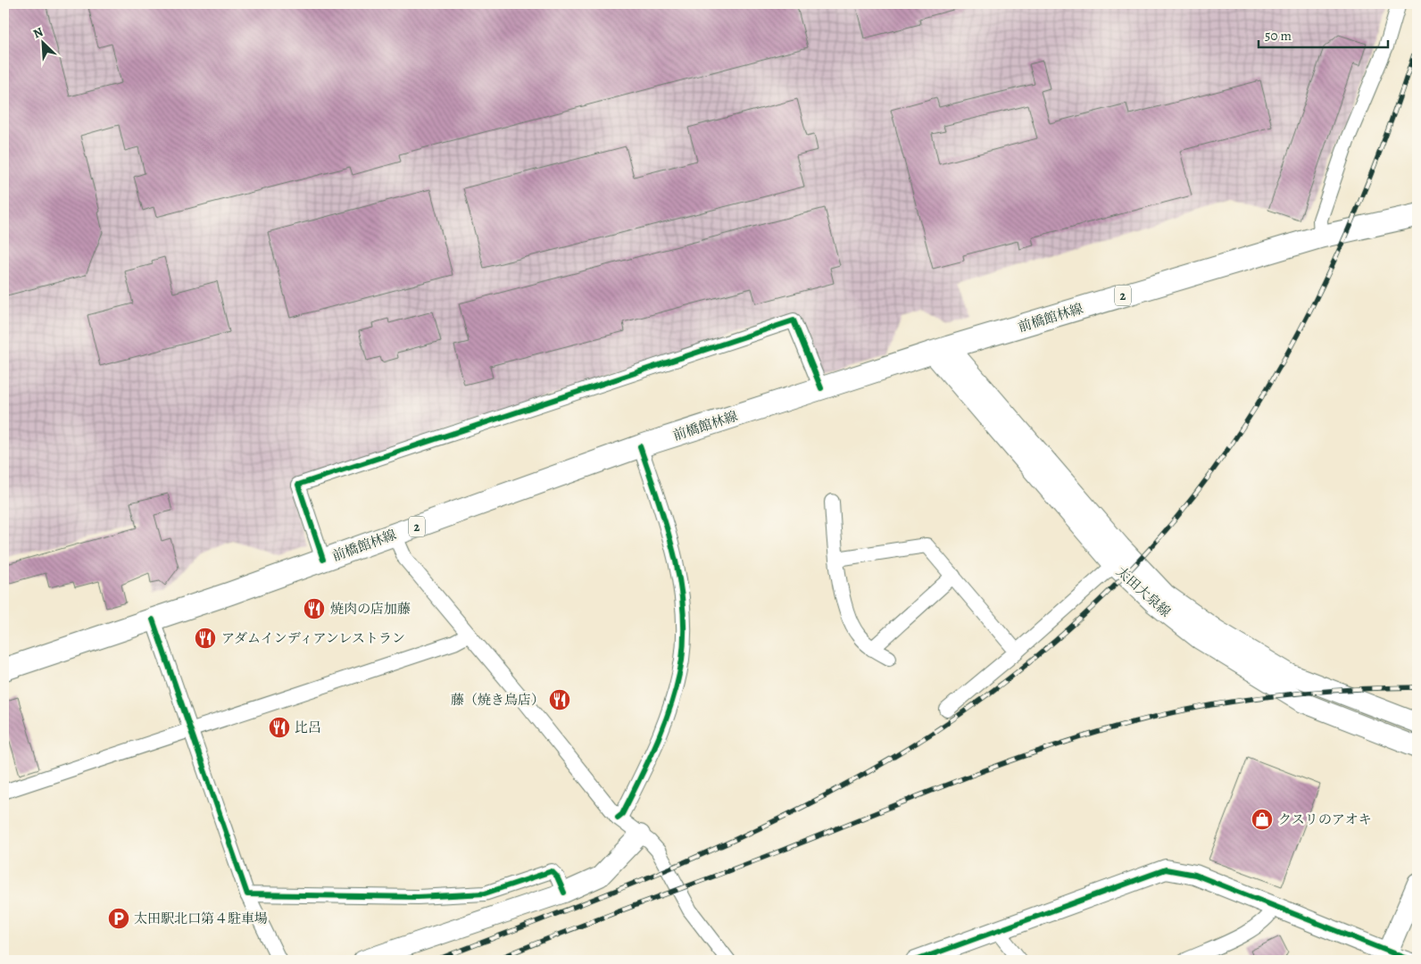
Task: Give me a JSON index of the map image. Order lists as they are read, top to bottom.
{
  "streets": {
    "main road": ["2", "前橋館林線", "太田大泉線"]
  },
  "crossings": [
    ["前橋館林線", "太田大泉線"]
  ],
  "places": {
    "restaurant": [
      "焼肉の店加藤",
      "アダムインディアンレストラン",
      "藤（焼き鳥店）",
      "比呂"
    ],
    "shop": ["クスリのアオキ"],
    "parking": ["太田駅北口第４駐車場"]
  },
  "scale_bar": "50 m",
  "north": "top left"
}
